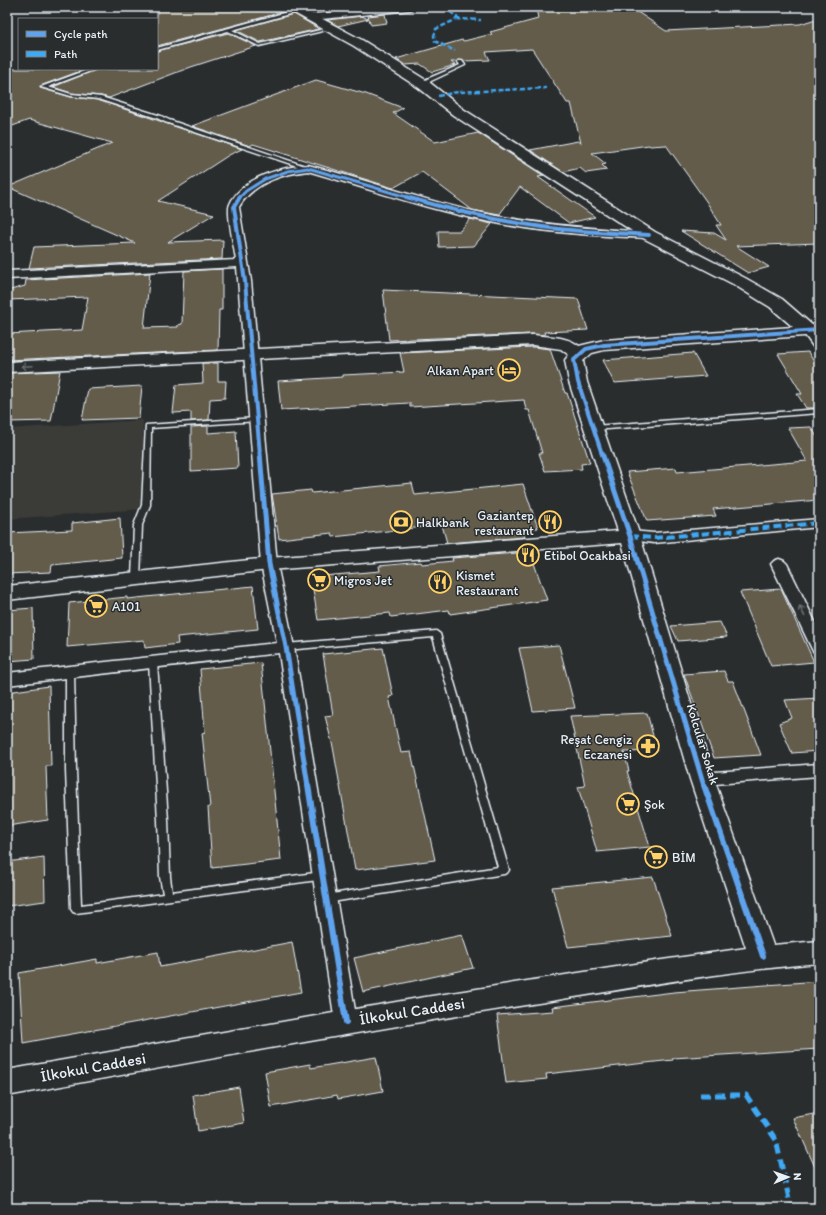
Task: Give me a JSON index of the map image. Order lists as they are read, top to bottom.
{
  "streets": {
    "street": ["Kolcular Sokak", "İlkokul Caddesi"]
  },
  "crossings": [
    ["Kolcular Sokak", "İlkokul Caddesi"]
  ],
  "places": {
    "hotel": ["Alkan Apart"],
    "bank": ["Halkbank"],
    "restaurant": ["Gaziantep restaurant", "Etibol Ocakbasi", "Kismet Restaurant"],
    "supermarket": [
      "Migros Jet",
      "A101",
      "Şok",
      "BİM"
    ],
    "pharmacy": ["Reşat Cengiz Eczanesi"]
  },
  "legend": ["Cycle path", "Path"],
  "north": "right"
}
